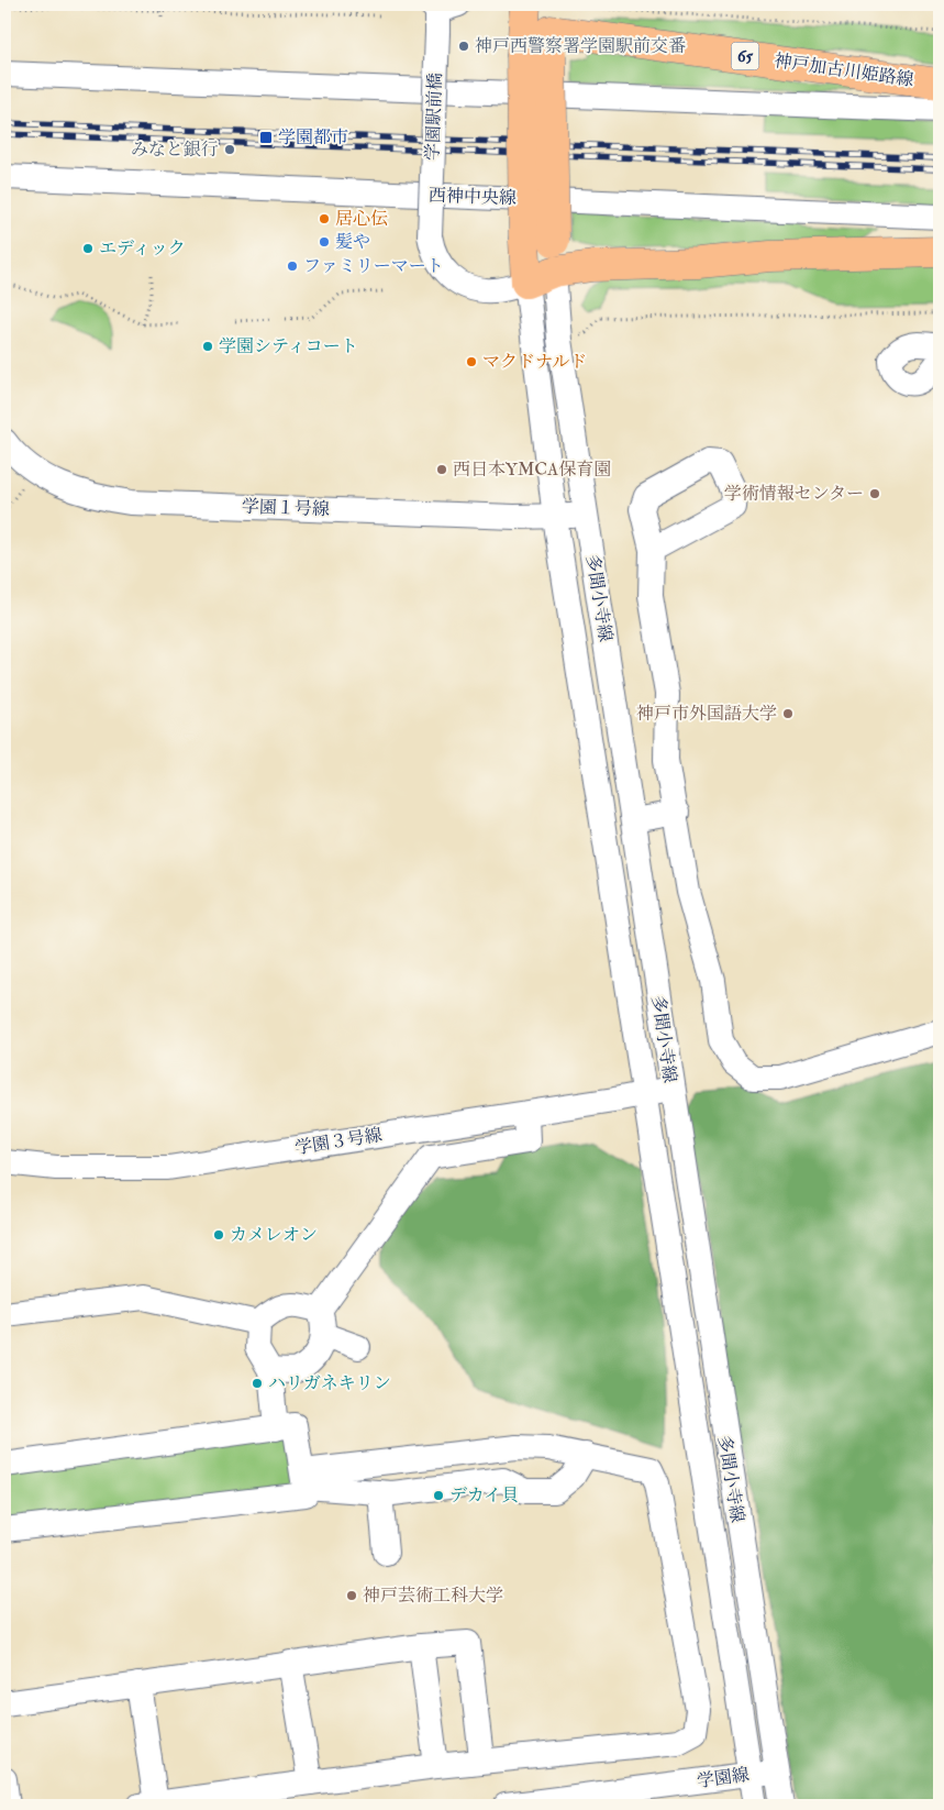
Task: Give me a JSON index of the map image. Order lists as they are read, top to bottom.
{
  "streets": {
    "main road": ["65", "神戸加古川姫路線"],
    "street": [
      "学園駅前橋",
      "西神中央線",
      "学園１号線",
      "多聞小寺線",
      "学園３号線",
      "学園線"
    ]
  },
  "crossings": [
    ["学園駅前橋", "多聞小寺線"],
    ["学園１号線", "多聞小寺線"],
    ["多聞小寺線", "学園３号線"],
    ["多聞小寺線", "学園線"]
  ],
  "places": {
    "other": [
      "神戸西警察署学園駅前交番",
      "みなと銀行",
      "居心伝",
      "髪や",
      "エディック",
      "ファミリーマート",
      "学園シティコート",
      "マクドナルド",
      "西日本YMCA保育園",
      "学術情報センター",
      "神戸市外国語大学",
      "カメレオン",
      "ハリガネキリン",
      "デカイ貝",
      "神戸芸術工科大学"
    ],
    "transit": ["学園都市"]
  }
}
